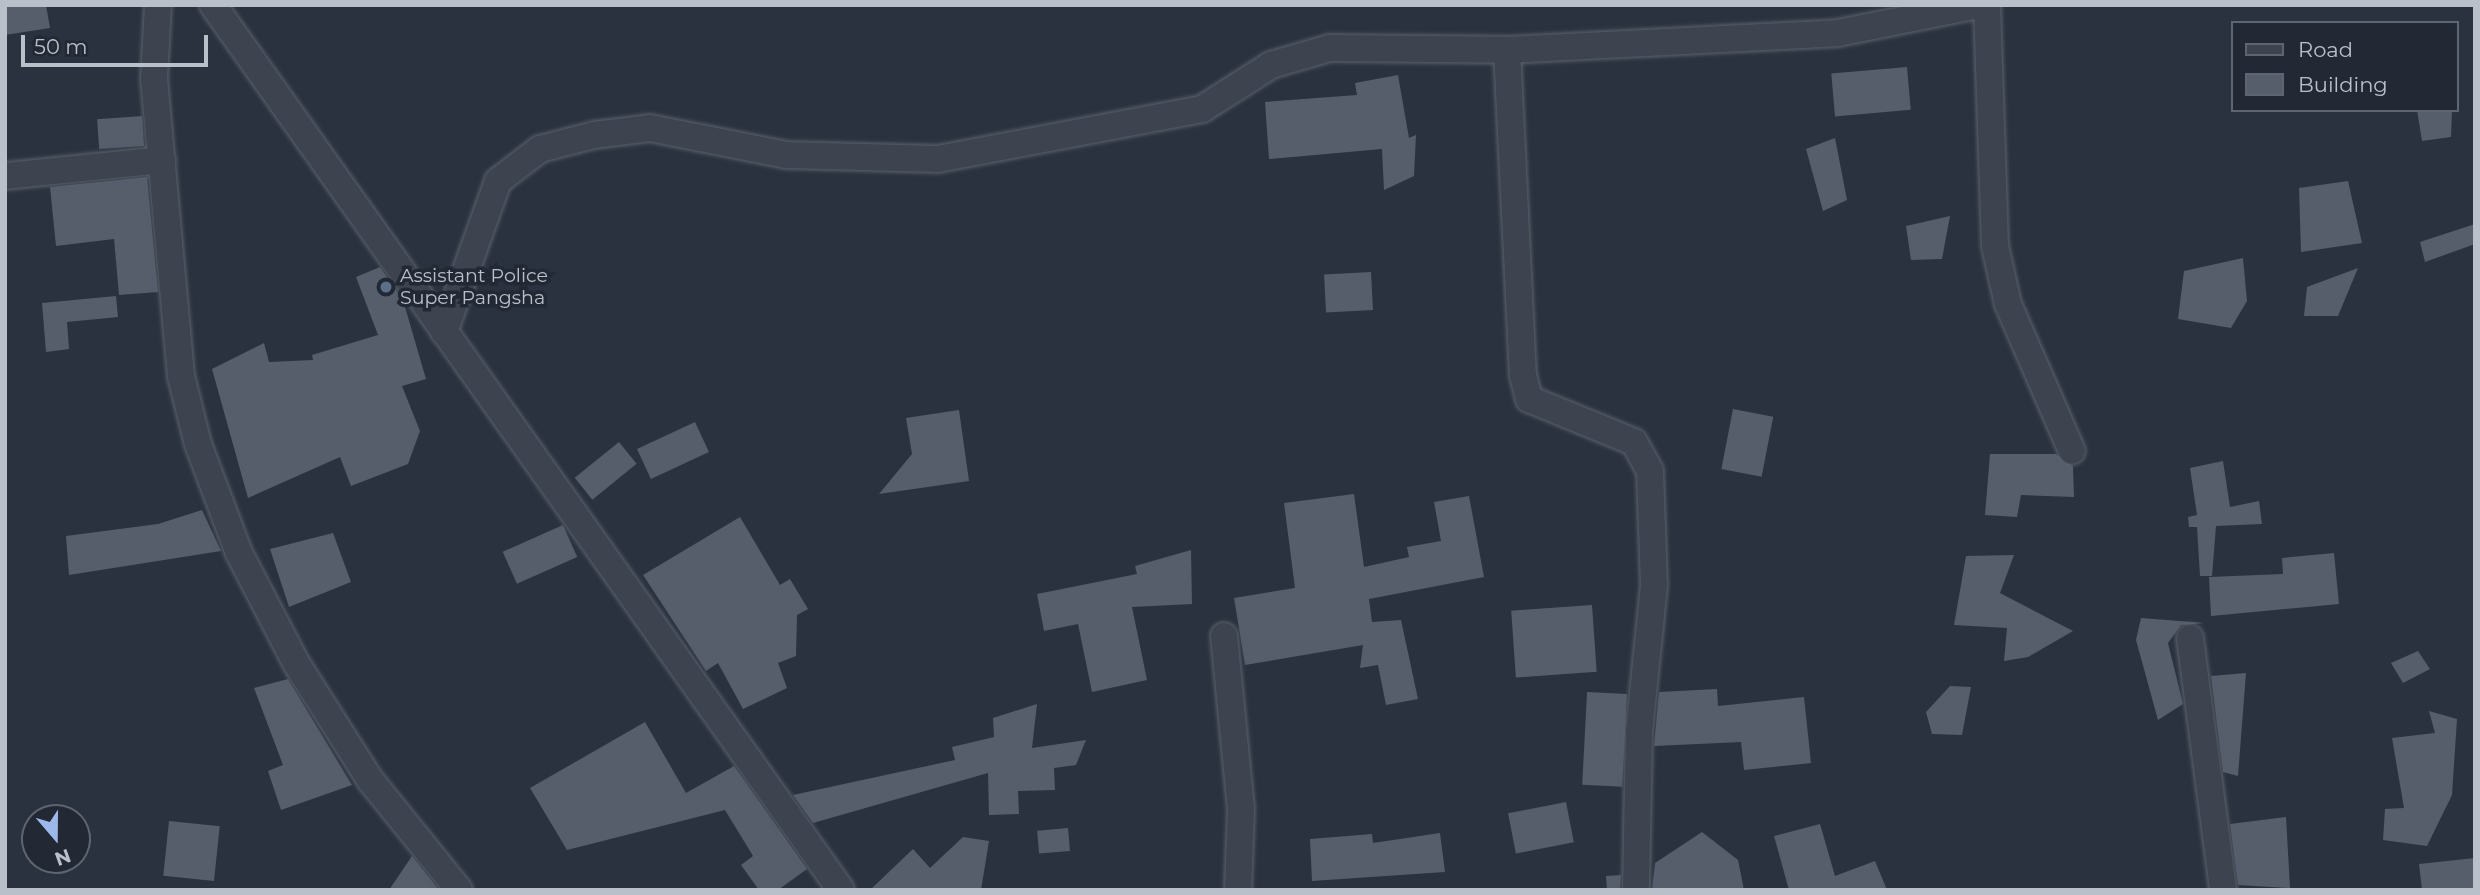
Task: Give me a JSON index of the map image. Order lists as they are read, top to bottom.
{
  "places": ["Assistant Police Super Pangsha"],
  "legend": ["Road", "Building"],
  "scale_bar": "50 m",
  "north": "bottom"
}
